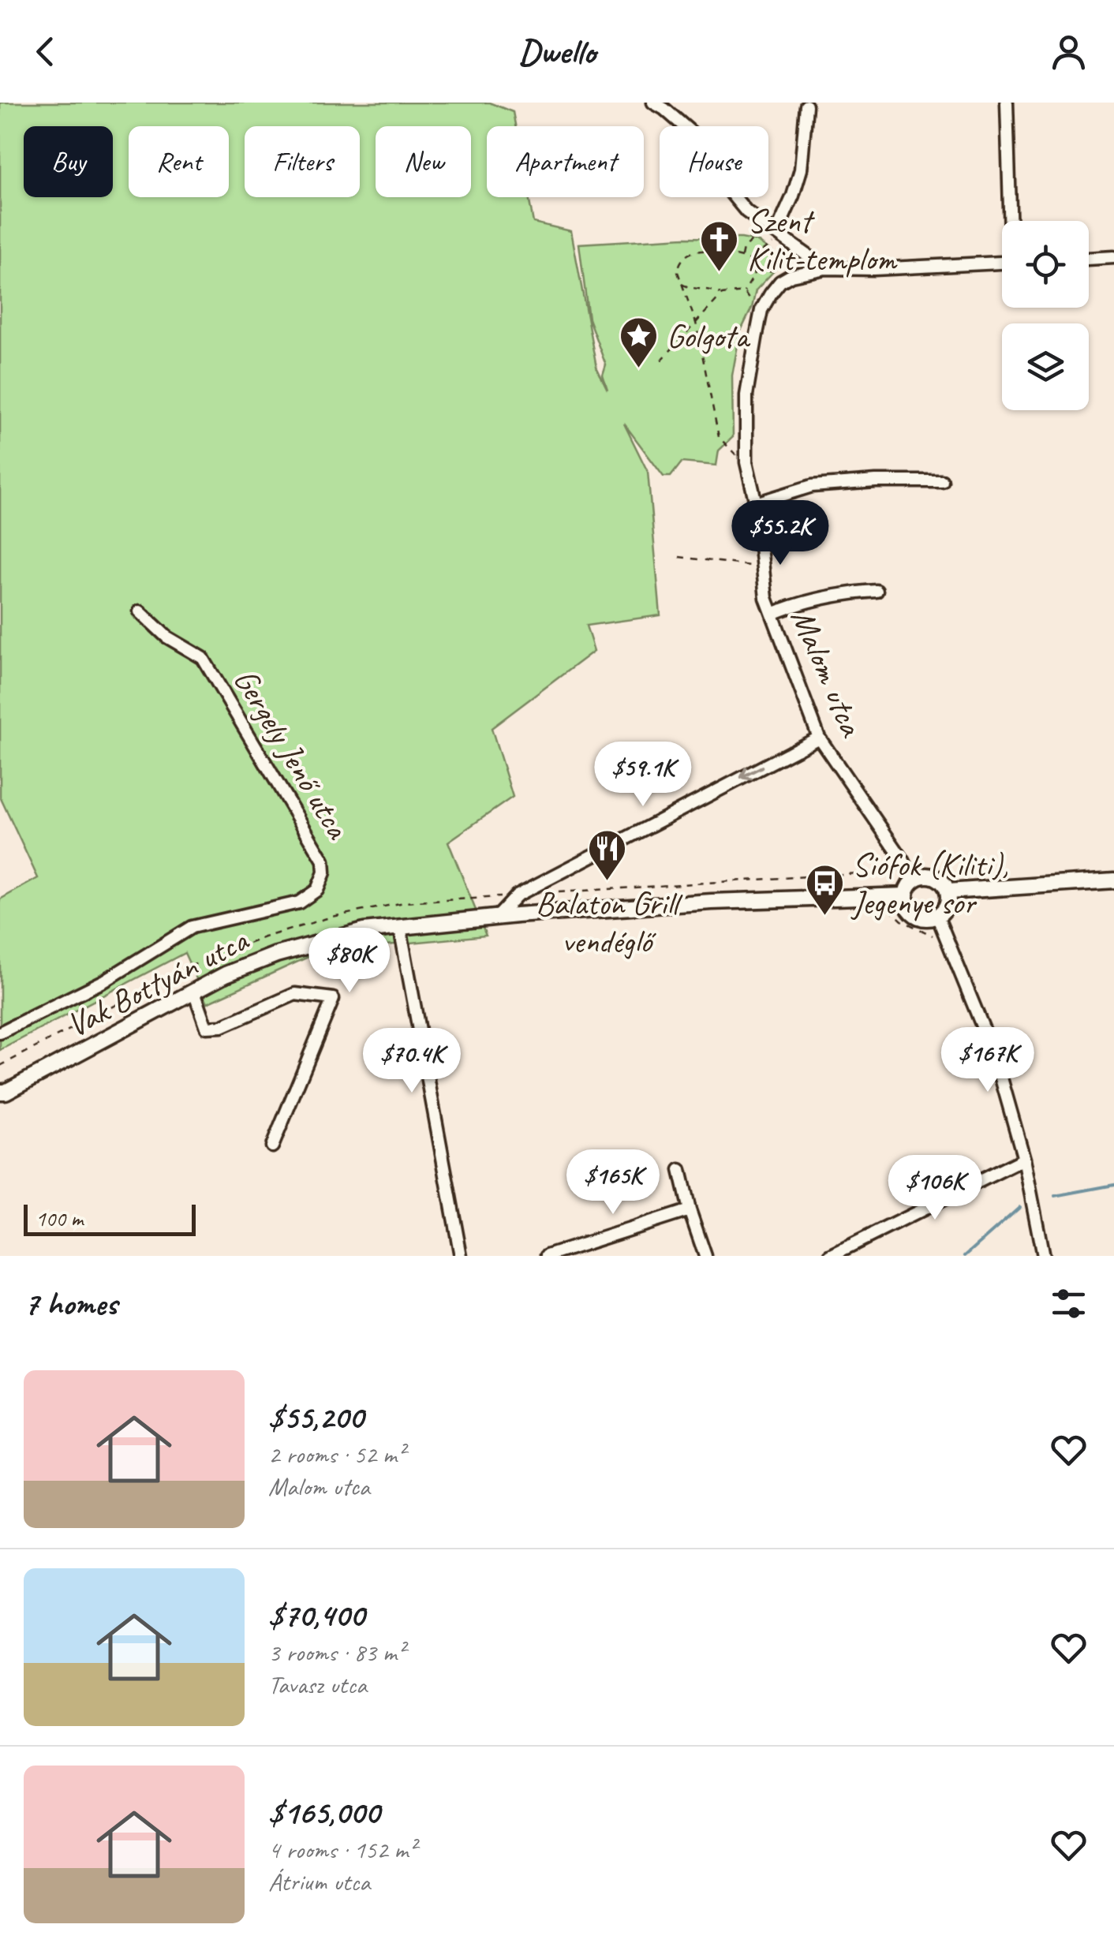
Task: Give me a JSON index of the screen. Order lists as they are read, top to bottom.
{
  "streets": {
    "main road": ["Vak Bottyán utca"],
    "street": ["Malom utca", "Gergely Jenő utca"]
  },
  "crossings": [
    ["Malom utca", "Vak Bottyán utca"]
  ],
  "places": {
    "church": ["Szent Kilit-templom"],
    "place": ["Golgota"],
    "restaurant": ["Balaton Grill vendéglő"],
    "bus stop": ["Siófok (Kiliti), Jegenye sor"]
  },
  "scale_bar": "100 m",
  "page": {
    "header": "Dwello",
    "chip": [
      "Buy",
      "Rent",
      "Filters",
      "New",
      "Apartment",
      "House"
    ],
    "price": [
      "$55.2K",
      "$59.1K",
      "$80K",
      "$167K",
      "$70.4K",
      "$165K",
      "$106K"
    ],
    "scale": "100 m",
    "heading": "7 homes",
    "list": [
      {
        "name": "$55,200",
        "note": "2 rooms · 52 m² · Malom utca"
      },
      {
        "name": "$70,400",
        "note": "3 rooms · 83 m² · Tavasz utca"
      },
      {
        "name": "$165,000",
        "note": "4 rooms · 152 m² · Átrium utca"
      }
    ]
  }
}
